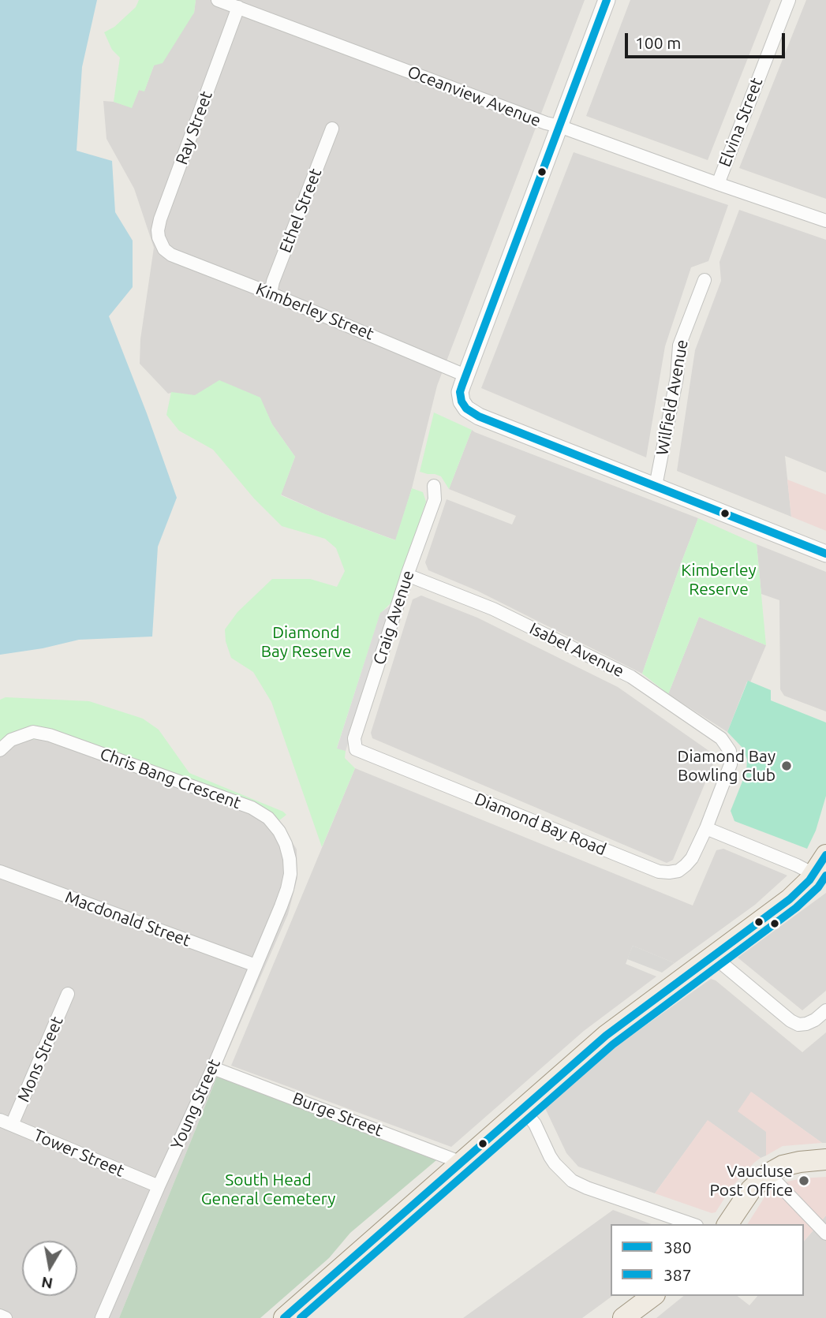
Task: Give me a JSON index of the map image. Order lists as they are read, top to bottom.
{
  "streets": {
    "street": [
      "Oceanview Avenue",
      "Elvina Street",
      "Ray Street",
      "Ethel Street",
      "Kimberley Street",
      "Wilfield Avenue",
      "Craig Avenue",
      "Isabel Avenue",
      "Chris Bang Crescent",
      "Diamond Bay Road",
      "Macdonald Street",
      "Mons Street",
      "Young Street",
      "Burge Street",
      "Tower Street"
    ]
  },
  "crossings": [
    ["Oceanview Avenue", "Elvina Street"],
    ["Oceanview Avenue", "Ray Street"],
    ["Ray Street", "Kimberley Street"],
    ["Ethel Street", "Kimberley Street"],
    ["Craig Avenue", "Isabel Avenue"],
    ["Craig Avenue", "Diamond Bay Road"],
    ["Isabel Avenue", "Diamond Bay Road"],
    ["Chris Bang Crescent", "Young Street"],
    ["Macdonald Street", "Young Street"],
    ["Mons Street", "Tower Street"],
    ["Young Street", "Burge Street"],
    ["Young Street", "Tower Street"]
  ],
  "parks": ["Kimberley Reserve", "Diamond Bay Reserve", "South Head General Cemetery"],
  "places": ["Diamond Bay Bowling Club", "Vaucluse Post Office"],
  "lines": ["transit line 380", "transit line 387"],
  "legend": ["380", "387"],
  "scale_bar": "100 m",
  "north": "bottom"
}
